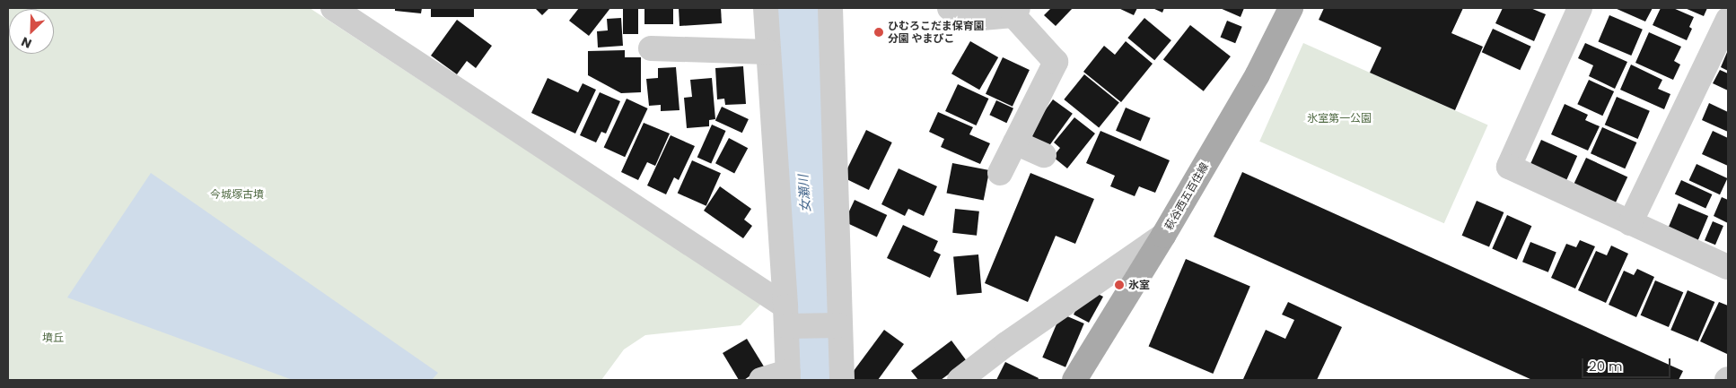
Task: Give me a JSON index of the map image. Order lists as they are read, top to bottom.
{
  "streets": {
    "main road": ["萩谷西五百住線"]
  },
  "water": ["女瀬川"],
  "parks": ["氷室第一公園", "今城塚古墳", "墳丘"],
  "places": ["ひむろこだま保育園 分園 やまびこ", "氷室"],
  "scale_bar": "20 m",
  "north": "bottom left"
}
